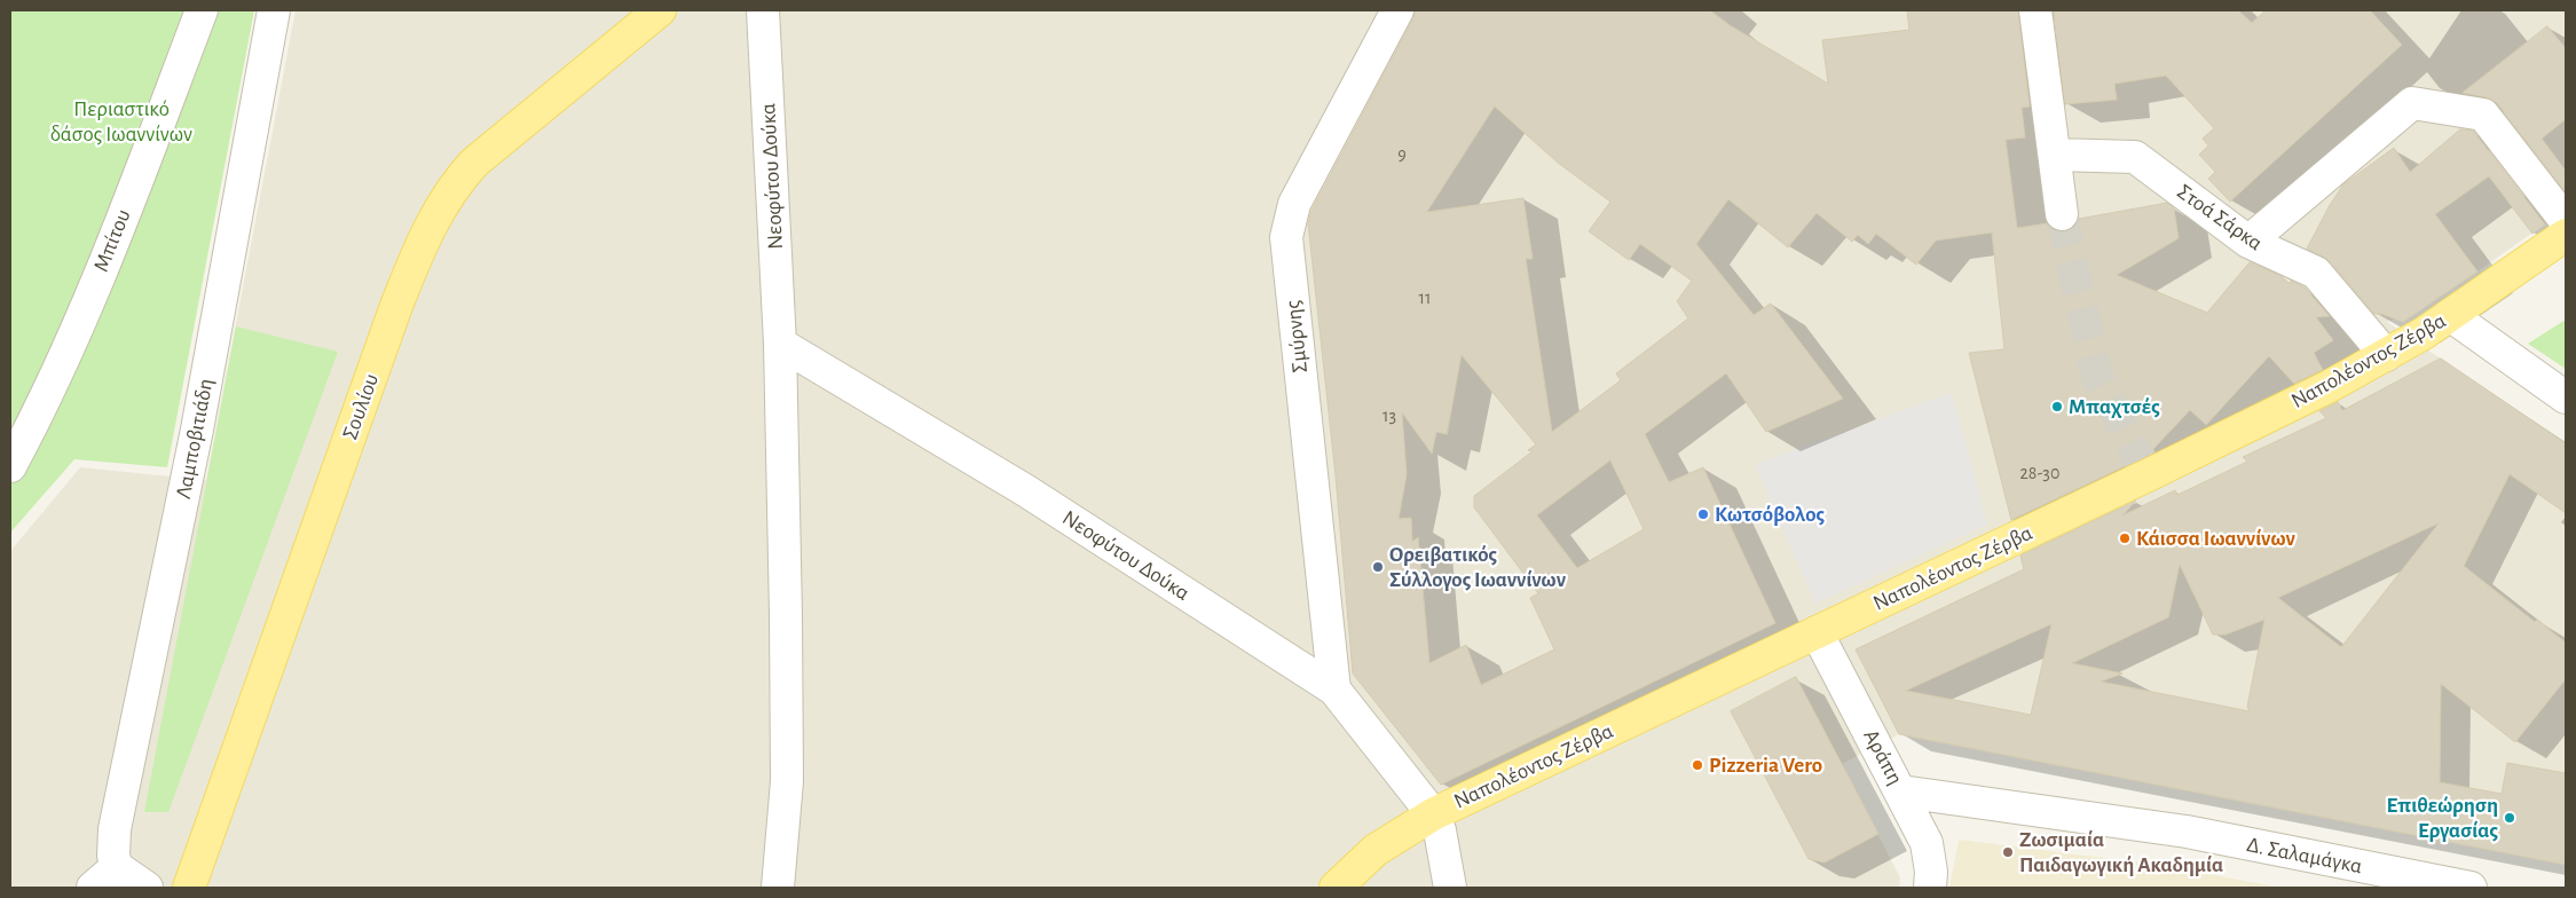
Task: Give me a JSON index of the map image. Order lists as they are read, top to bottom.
{
  "streets": {
    "main road": ["Ναπολέοντος Ζέρβα", "Σουλίου"],
    "street": [
      "Νεοφύτου Δούκα",
      "Στοά Σάρκα",
      "Μπίτου",
      "Σμύρνης",
      "Λαμποβιτιάδη",
      "Αράπη",
      "Δ. Σαλαμάγκα"
    ]
  },
  "crossings": [
    ["Νεοφύτου Δούκα", "Σμύρνης"],
    ["Νεοφύτου Δούκα", "Ναπολέοντος Ζέρβα"],
    ["Στοά Σάρκα", "Ναπολέοντος Ζέρβα"],
    ["Ναπολέοντος Ζέρβα", "Αράπη"],
    ["Αράπη", "Δ. Σαλαμάγκα"]
  ],
  "parks": ["Περιαστικό δάσος Ιωαννίνων"],
  "places": [
    "Μπαχτσές",
    "Κωτσόβολος",
    "Κάισσα Ιωαννίνων",
    "Ορειβατικός Σύλλογος Ιωαννίνων",
    "Pizzeria Vero",
    "Επιθεώρηση Εργασίας",
    "Ζωσιμαία Παιδαγωγική Ακαδημία"
  ],
  "house_numbers": [
    "9",
    "11",
    "13",
    "28-30"
  ]
}
